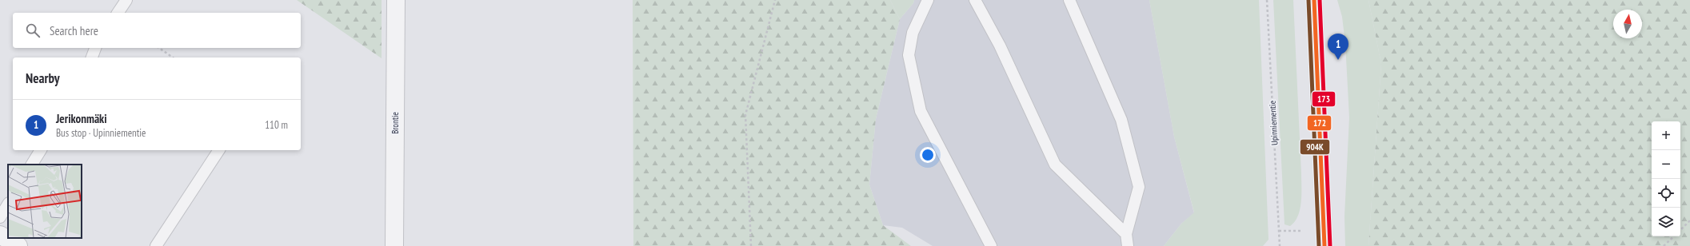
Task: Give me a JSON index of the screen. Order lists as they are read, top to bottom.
{
  "streets": {
    "street": ["Brontie"],
    "path": ["Upinniementie"]
  },
  "lines": ["transit line 172", "transit line 904K", "transit line 173"],
  "north": "top",
  "page": {
    "search": "Search here",
    "pins": "1",
    "heading": "Nearby",
    "list": [
      {
        "mark": "1",
        "name": "Jerikonmäki",
        "note": "Bus stop · Upinniementie",
        "value": "110 m"
      }
    ],
    "map_buttons": ["+", "−"]
  }
}
